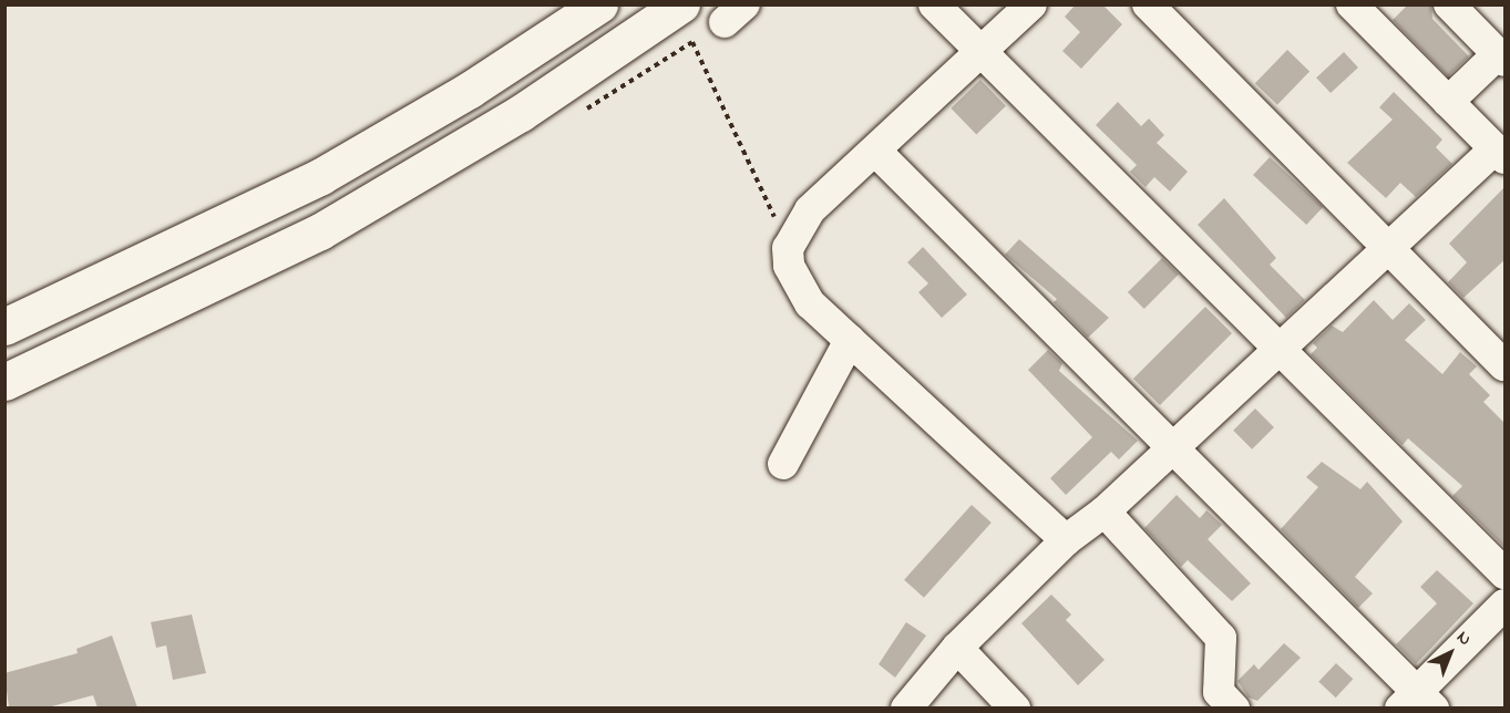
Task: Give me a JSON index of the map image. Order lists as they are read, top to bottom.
{
  "north": "top right"
}
